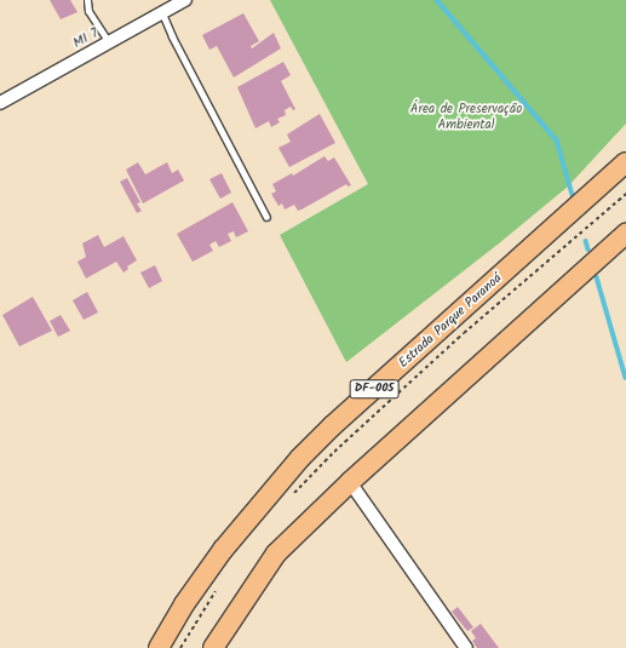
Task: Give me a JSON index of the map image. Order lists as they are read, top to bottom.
{
  "streets": {
    "main road": ["Estrada Parque Paranoá", "DF-005"],
    "street": ["MI 7"]
  },
  "parks": ["Área de Preservação Ambiental"]
}
